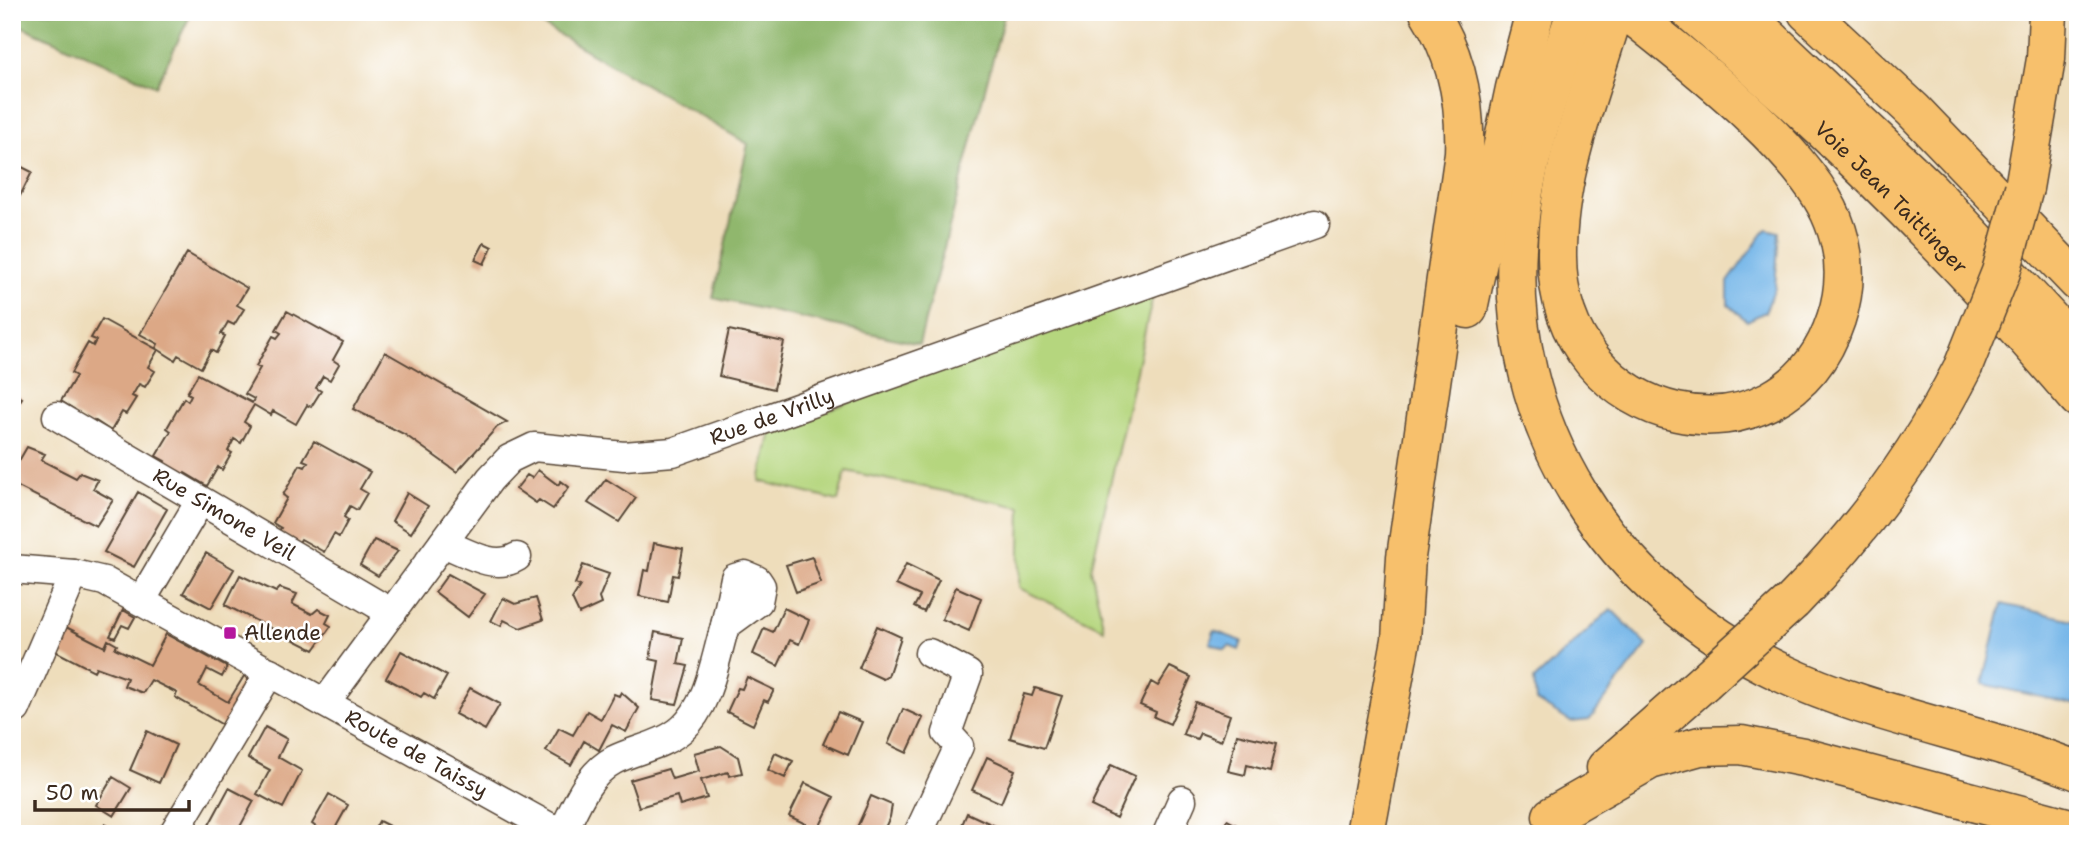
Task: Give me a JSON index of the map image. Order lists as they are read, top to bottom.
{
  "streets": {
    "highway": ["Voie Jean Taittinger"],
    "street": ["Rue de Vrilly", "Rue Simone Veil", "Route de Taissy"]
  },
  "crossings": [
    ["Rue de Vrilly", "Rue Simone Veil"],
    ["Rue de Vrilly", "Route de Taissy"]
  ],
  "places": {
    "transit": ["Allende"]
  },
  "scale_bar": "50 m"
}
